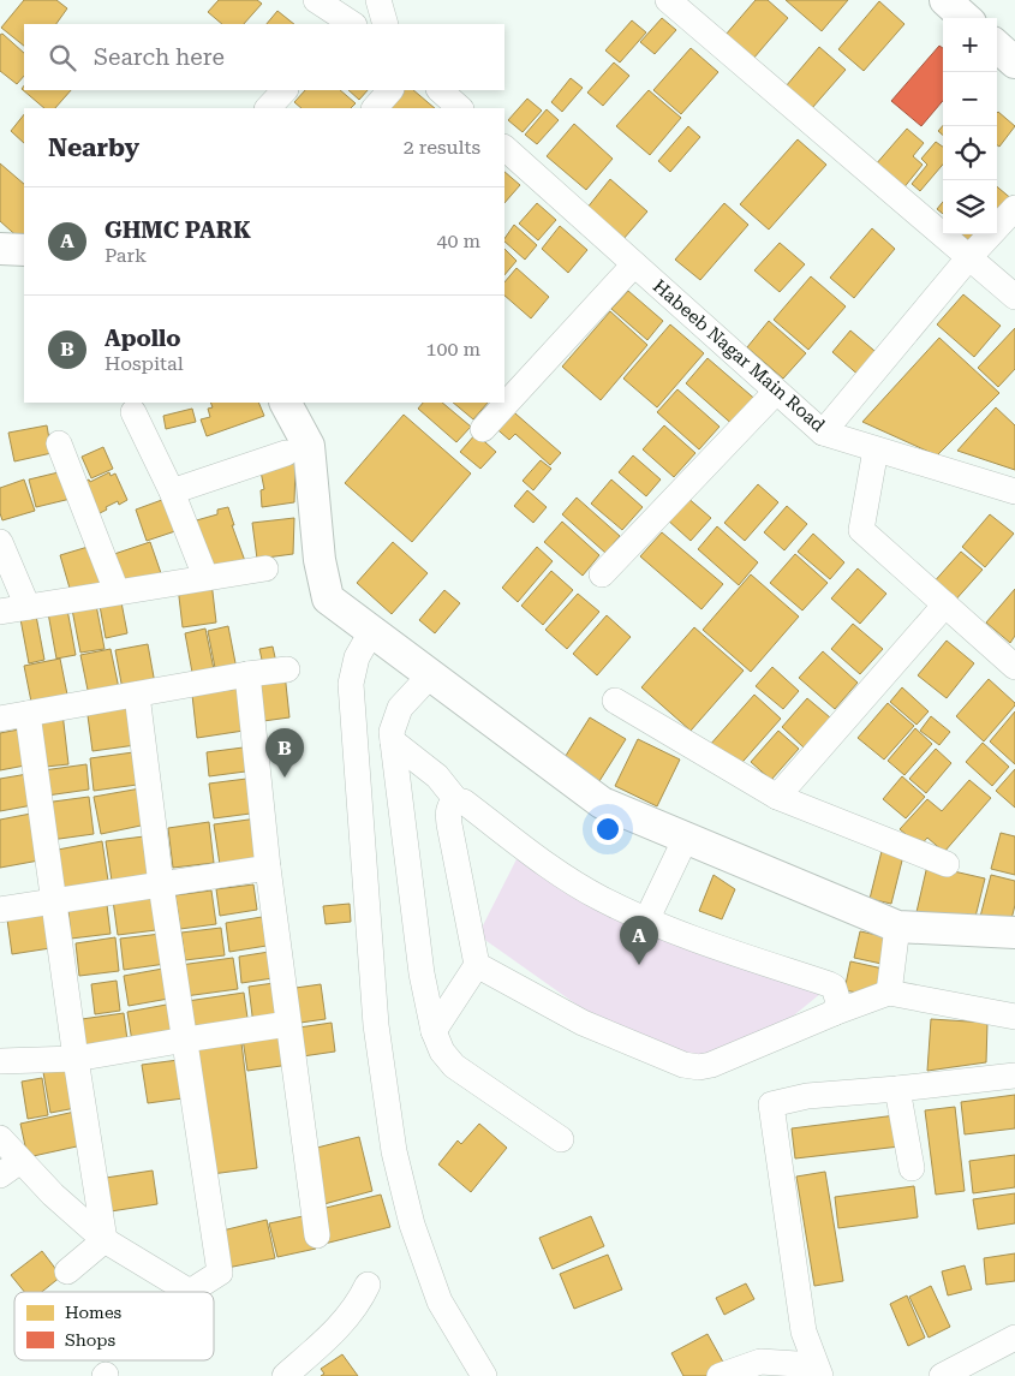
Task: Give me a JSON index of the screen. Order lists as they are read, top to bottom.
{
  "streets": {
    "street": ["Habeeb Nagar Main Road"]
  },
  "legend": ["Homes", "Shops"],
  "page": {
    "map_buttons": ["+", "−"],
    "search": "Search here",
    "heading": ["Nearby", "2 results"],
    "list": [
      {
        "mark": "A",
        "name": "GHMC PARK",
        "note": "Park",
        "value": "40 m"
      },
      {
        "mark": "B",
        "name": "Apollo",
        "note": "Hospital",
        "value": "100 m"
      }
    ],
    "pins": ["B", "A"]
  }
}
